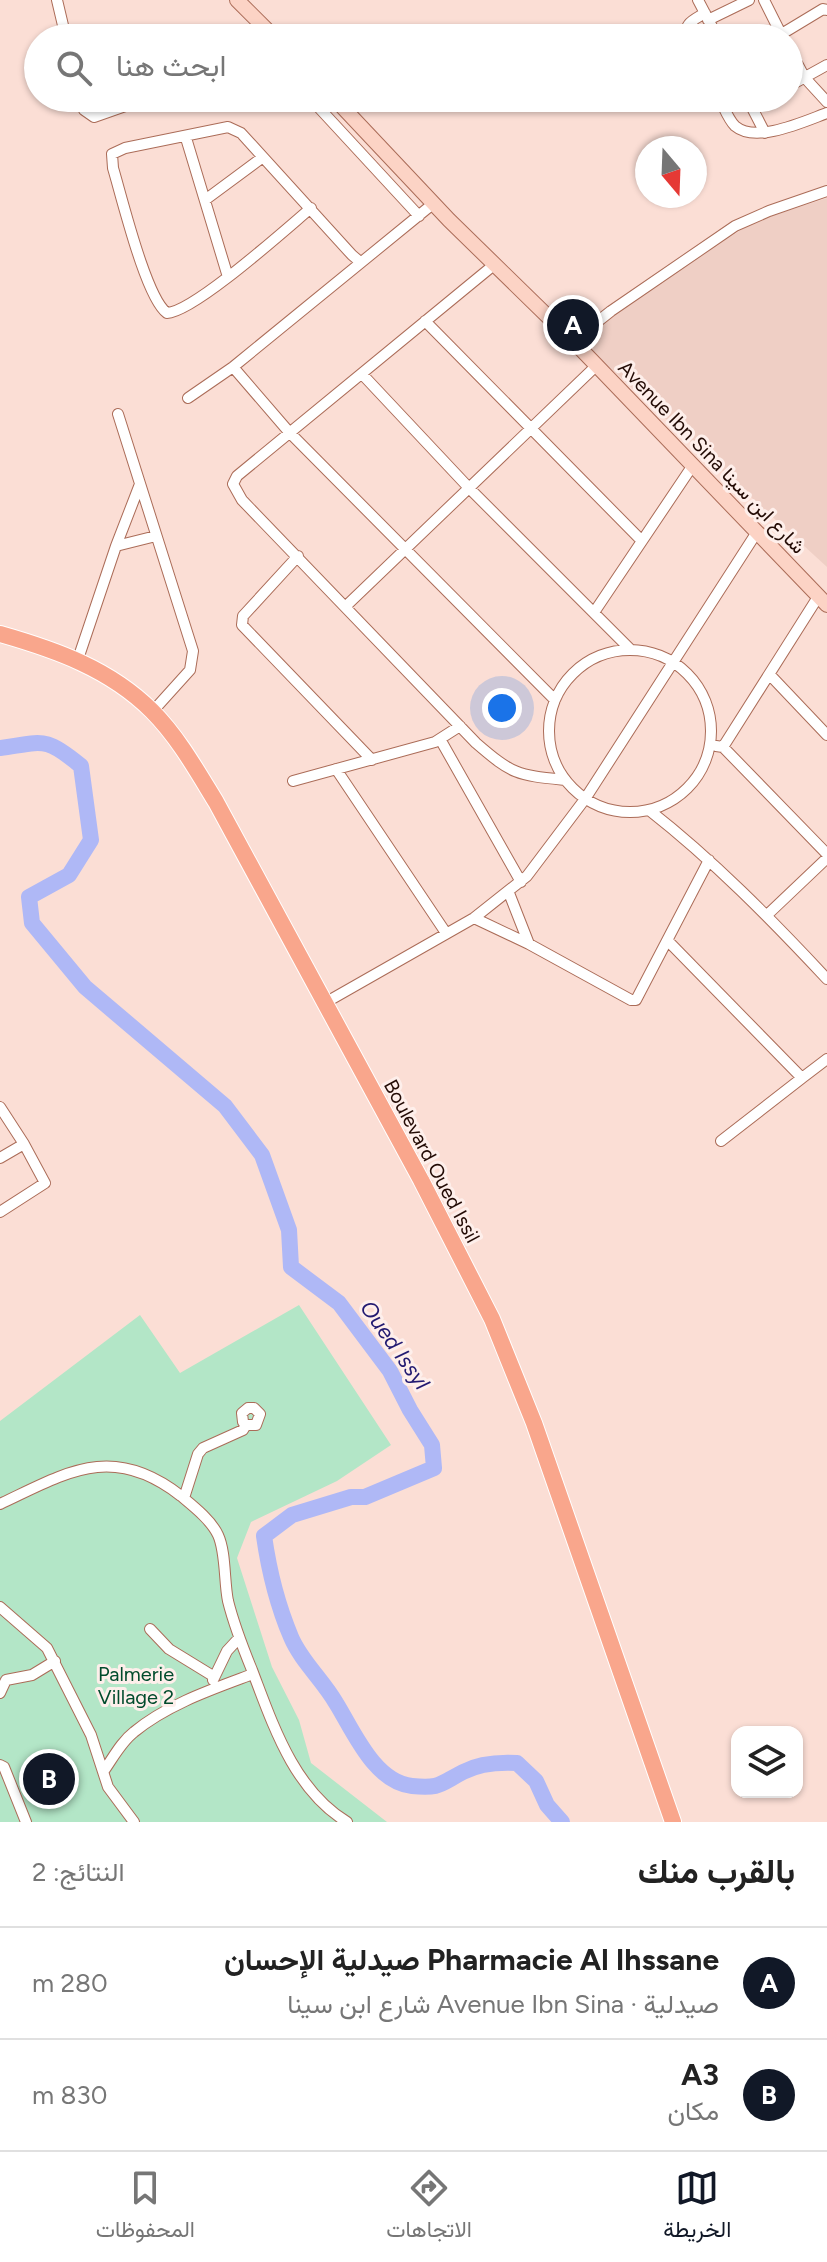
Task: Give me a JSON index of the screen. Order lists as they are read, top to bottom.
{
  "streets": {
    "main road": ["Boulevard Oued Issil"],
    "street": ["Avenue Ibn Sina شارع ابن سينا"]
  },
  "water": ["Oued Issyl"],
  "parks": ["Palmerie Village 2"],
  "north": "bottom",
  "page": {
    "search": "ابحث هنا",
    "pins": ["A", "B"],
    "heading": ["بالقرب منك", "النتائج: 2"],
    "list": [
      {
        "mark": "A",
        "name": "Pharmacie Al Ihssane صيدلية الإحسان",
        "note": "صيدلية · Avenue Ibn Sina شارع ابن سينا",
        "value": "280 m"
      },
      {
        "mark": "B",
        "name": "A3",
        "note": "مكان",
        "value": "830 m"
      }
    ],
    "nav": ["الخريطة", "الاتجاهات", "المحفوظات"]
  }
}
